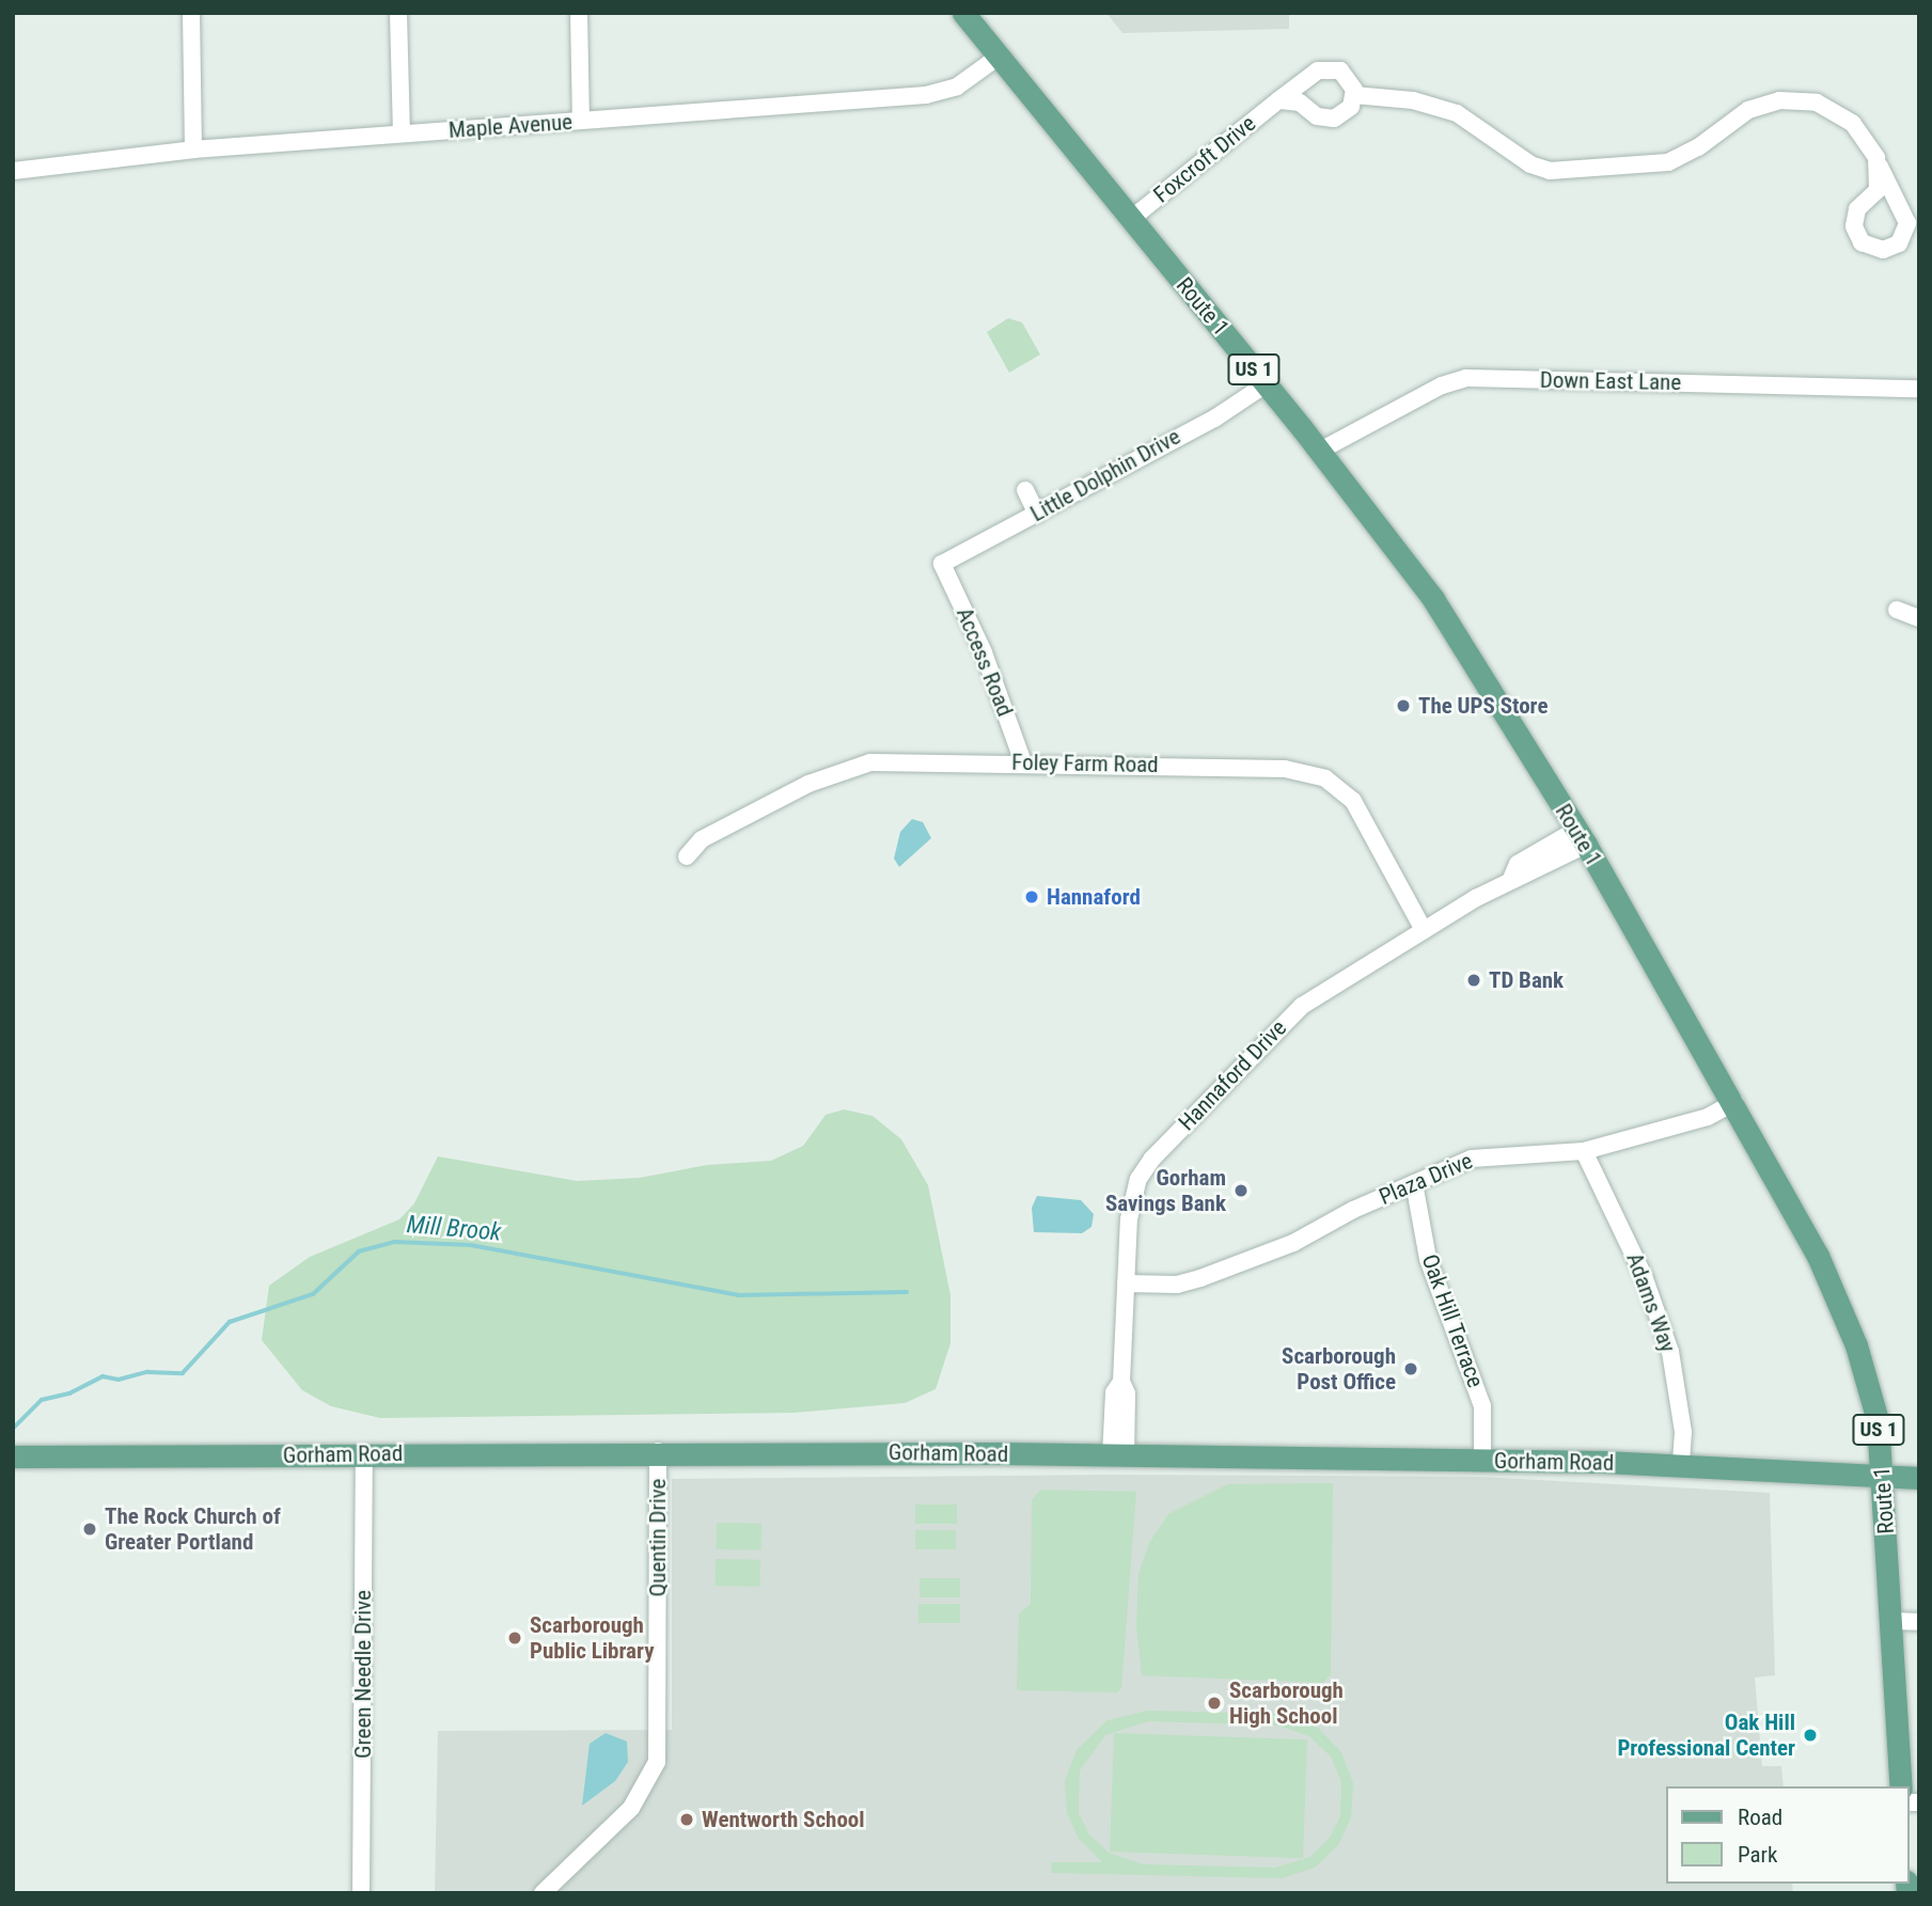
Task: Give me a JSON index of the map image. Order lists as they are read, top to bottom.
{
  "streets": {
    "main road": ["Route 1", "US 1", "Gorham Road"],
    "street": [
      "Maple Avenue",
      "Foxcroft Drive",
      "Down East Lane",
      "Little Dolphin Drive",
      "Access Road",
      "Foley Farm Road",
      "Hannaford Drive",
      "Plaza Drive",
      "Adams Way",
      "Oak Hill Terrace",
      "Quentin Drive",
      "Green Needle Drive"
    ]
  },
  "crossings": [
    ["Maple Avenue", "Route 1"],
    ["Foxcroft Drive", "Route 1"],
    ["Route 1", "Down East Lane"],
    ["Route 1", "Little Dolphin Drive"],
    ["Route 1", "Hannaford Drive"],
    ["Route 1", "Plaza Drive"],
    ["Route 1", "Gorham Road"],
    ["Little Dolphin Drive", "Access Road"],
    ["Access Road", "Foley Farm Road"],
    ["Foley Farm Road", "Hannaford Drive"],
    ["Hannaford Drive", "Plaza Drive"],
    ["Hannaford Drive", "Gorham Road"],
    ["Plaza Drive", "Adams Way"],
    ["Plaza Drive", "Oak Hill Terrace"],
    ["Adams Way", "Gorham Road"],
    ["Oak Hill Terrace", "Gorham Road"],
    ["Gorham Road", "Quentin Drive"],
    ["Gorham Road", "Green Needle Drive"]
  ],
  "water": ["Mill Brook"],
  "places": [
    "The UPS Store",
    "Hannaford",
    "TD Bank",
    "Gorham Savings Bank",
    "Scarborough Post Office",
    "The Rock Church of Greater Portland",
    "Scarborough Public Library",
    "Scarborough High School",
    "Oak Hill Professional Center",
    "Wentworth School"
  ],
  "legend": ["Road", "Park"]
}
